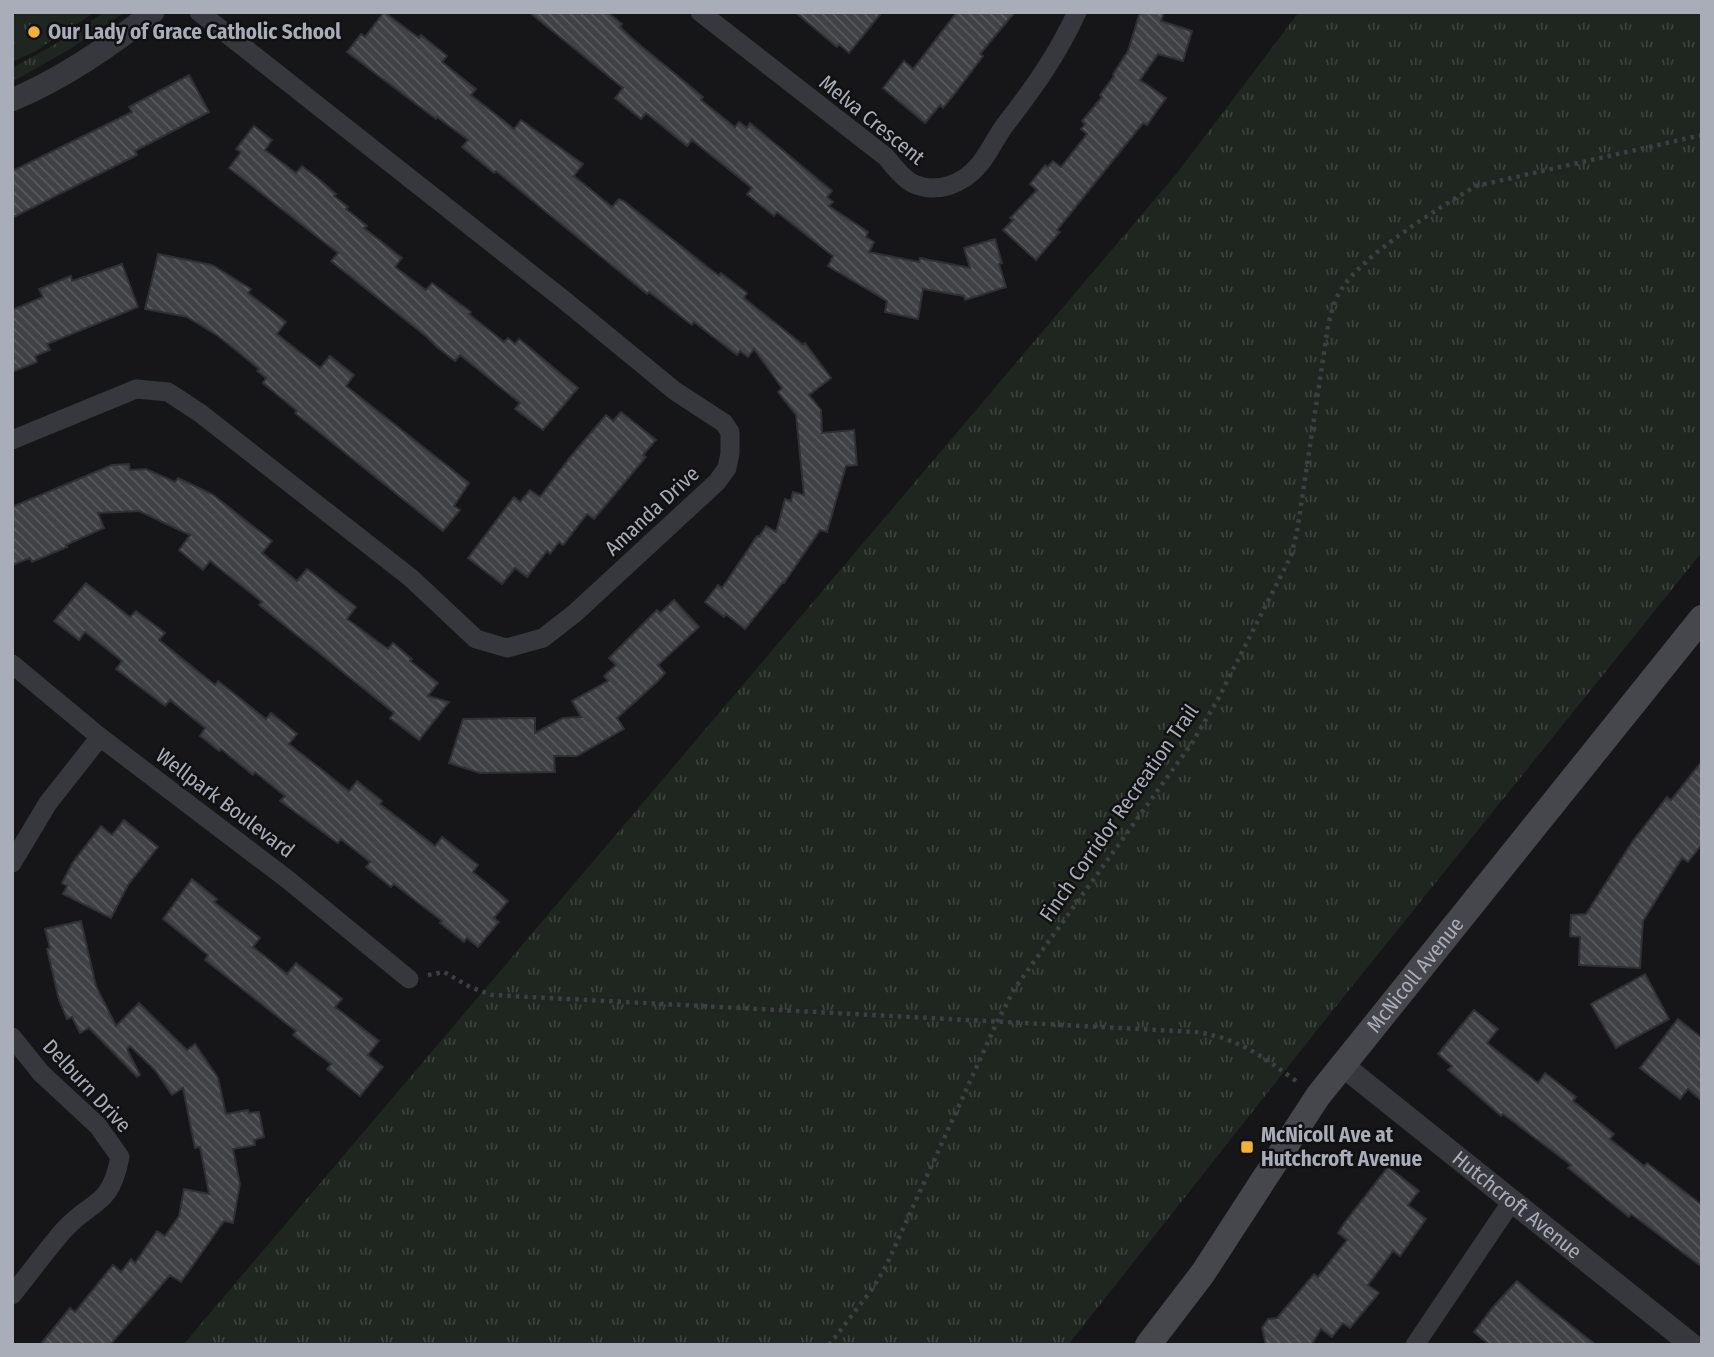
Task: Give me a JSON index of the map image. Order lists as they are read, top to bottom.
{
  "streets": {
    "main road": ["McNicoll Avenue"],
    "street": [
      "Melva Crescent",
      "Amanda Drive",
      "Wellpark Boulevard",
      "Delburn Drive",
      "Hutchcroft Avenue"
    ],
    "path": ["Finch Corridor Recreation Trail"]
  },
  "crossings": [
    ["McNicoll Avenue", "Hutchcroft Avenue"]
  ],
  "places": {
    "other": ["Our Lady of Grace Catholic School"],
    "transit": ["McNicoll Ave at Hutchcroft Avenue"]
  }
}
